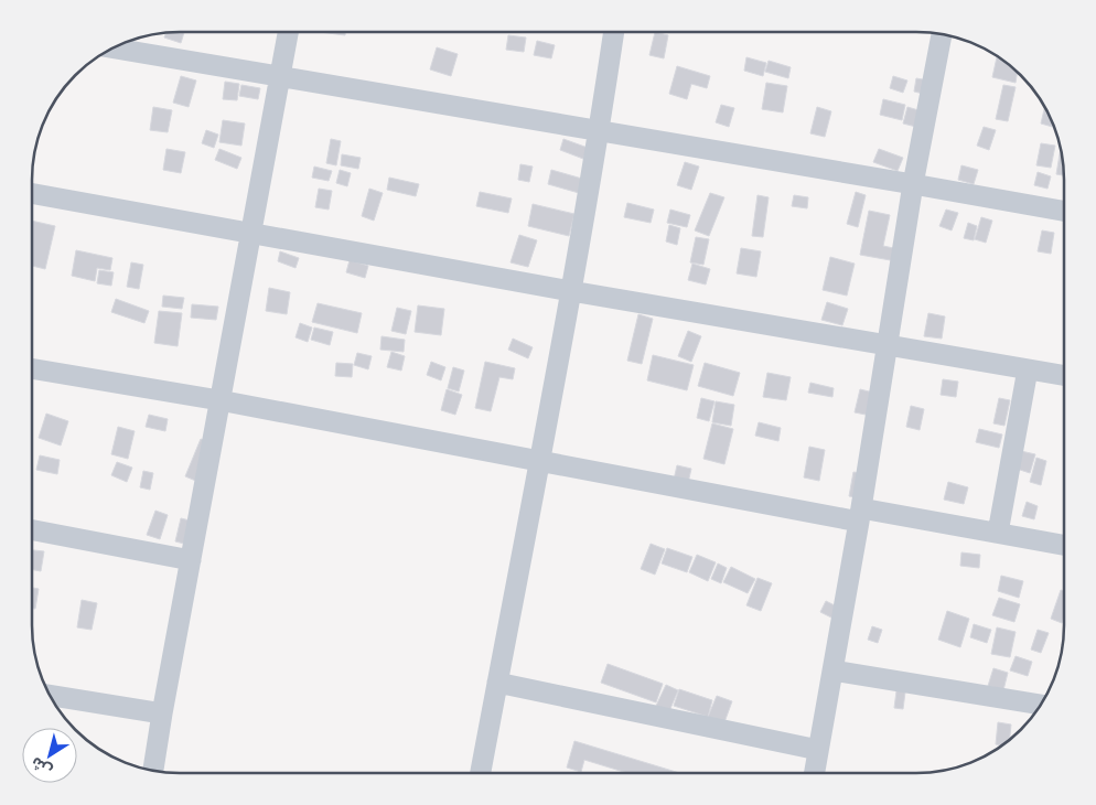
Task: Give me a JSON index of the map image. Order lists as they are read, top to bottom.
{
  "north": "bottom left"
}
